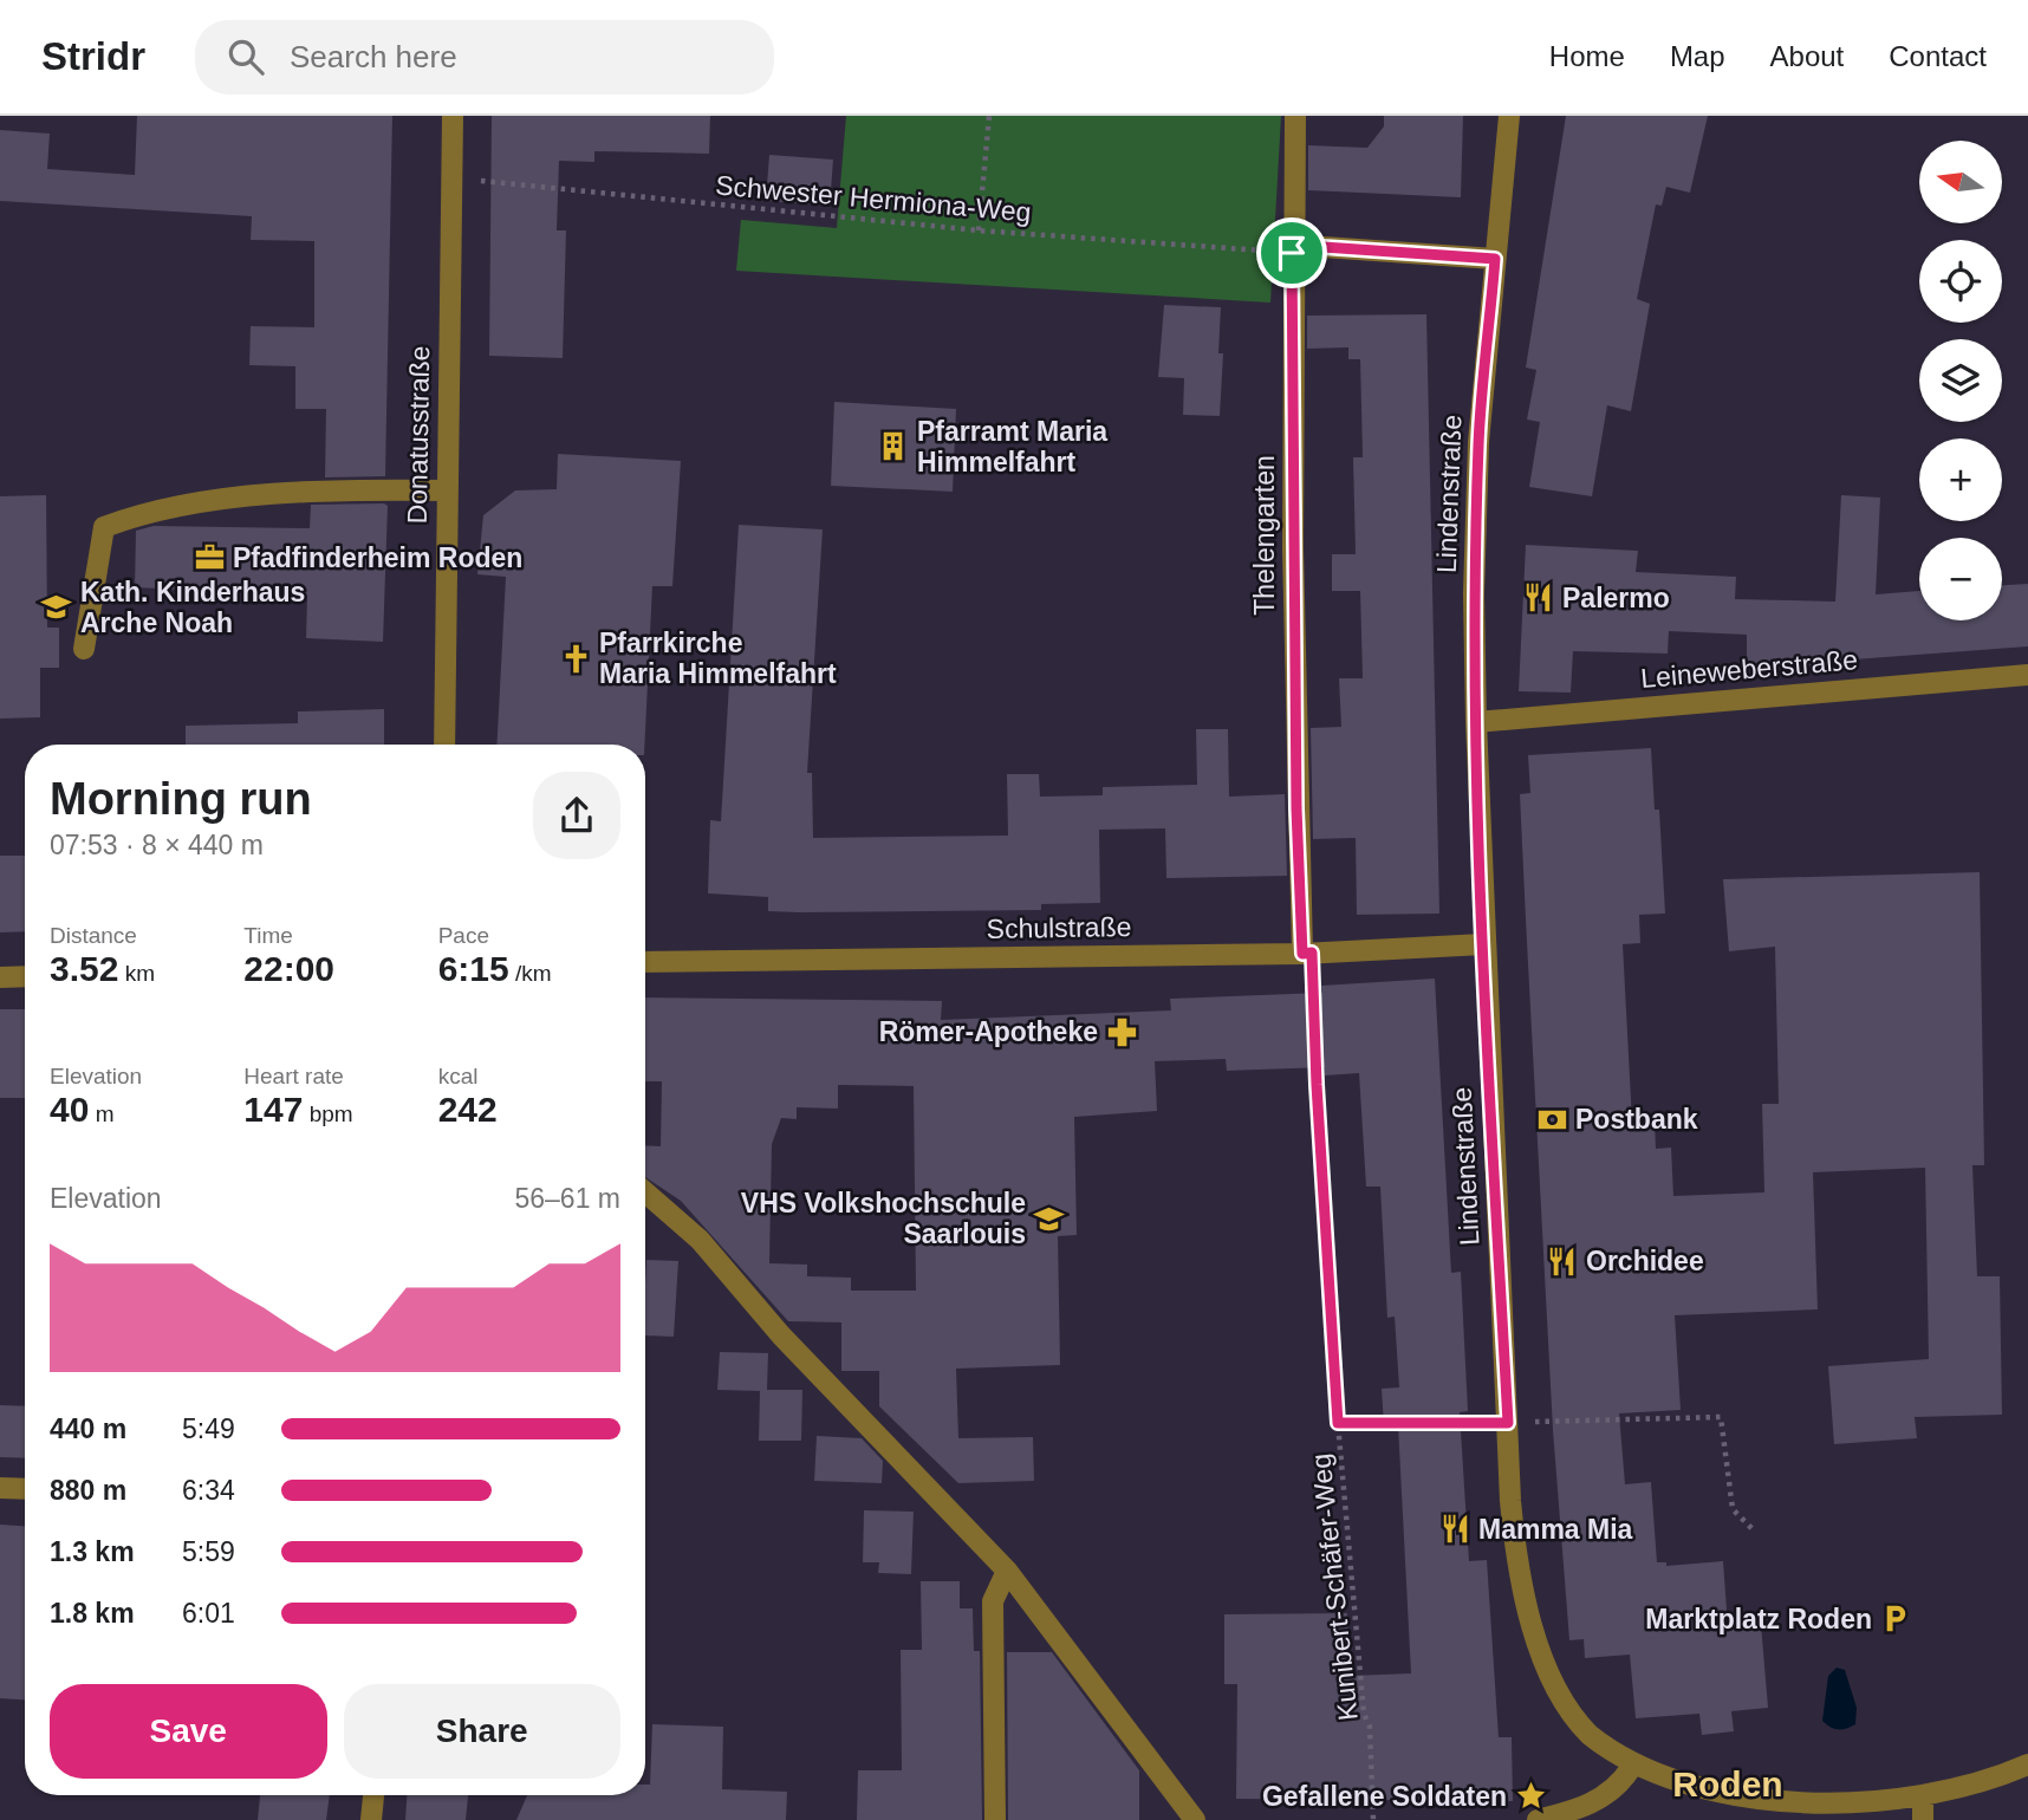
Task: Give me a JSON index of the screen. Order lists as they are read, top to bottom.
{
  "streets": {
    "street": [
      "Donatusstraße",
      "Lindenstraße",
      "Thelengarten",
      "Leineweberstraße",
      "Schulstraße"
    ],
    "path": ["Schwester Hermiona-Weg", "Kunibert-Schäfer-Weg"]
  },
  "crossings": [
    ["Schwester Hermiona-Weg", "Donatusstraße"],
    ["Schwester Hermiona-Weg", "Thelengarten"],
    ["Lindenstraße", "Leineweberstraße"],
    ["Lindenstraße", "Schulstraße"],
    ["Thelengarten", "Schulstraße"],
    ["Thelengarten", "Kunibert-Schäfer-Weg"],
    ["Schulstraße", "Kunibert-Schäfer-Weg"]
  ],
  "districts": ["Roden"],
  "places": {
    "building": ["Pfarramt Maria Himmelfahrt"],
    "office": ["Pfadfinderheim Roden"],
    "restaurant": ["Palermo", "Orchidee", "Mamma Mia"],
    "school or university": ["Kath. Kinderhaus Arche Noah", "VHS Volkshochschule Saarlouis"],
    "church": ["Pfarrkirche Maria Himmelfahrt"],
    "pharmacy": ["Römer-Apotheke"],
    "bank": ["Postbank"],
    "parking": ["Marktplatz Roden"],
    "place": ["Gefallene Soldaten"]
  },
  "north": "left",
  "page": {
    "header": "Stridr",
    "search": "Search here",
    "nav": [
      "Home",
      "Map",
      "About",
      "Contact"
    ],
    "map_buttons": ["+", "−"],
    "heading": ["Morning run", "07:53 · 8 × 440 m"],
    "stats": [
      ["Distance", "3.52 km"],
      ["Time", "22:00"],
      ["Pace", "6:15 /km"],
      ["Elevation", "40 m"],
      ["Heart rate", "147 bpm"],
      ["kcal", "242"]
    ],
    "chart": ["Elevation", "56–61 m"],
    "list": [
      {
        "name": "440 m",
        "note": "5:49"
      },
      {
        "name": "880 m",
        "note": "6:34"
      },
      {
        "name": "1.3 km",
        "note": "5:59"
      },
      {
        "name": "1.8 km",
        "note": "6:01"
      }
    ],
    "buttons": ["Save", "Share"]
  }
}
